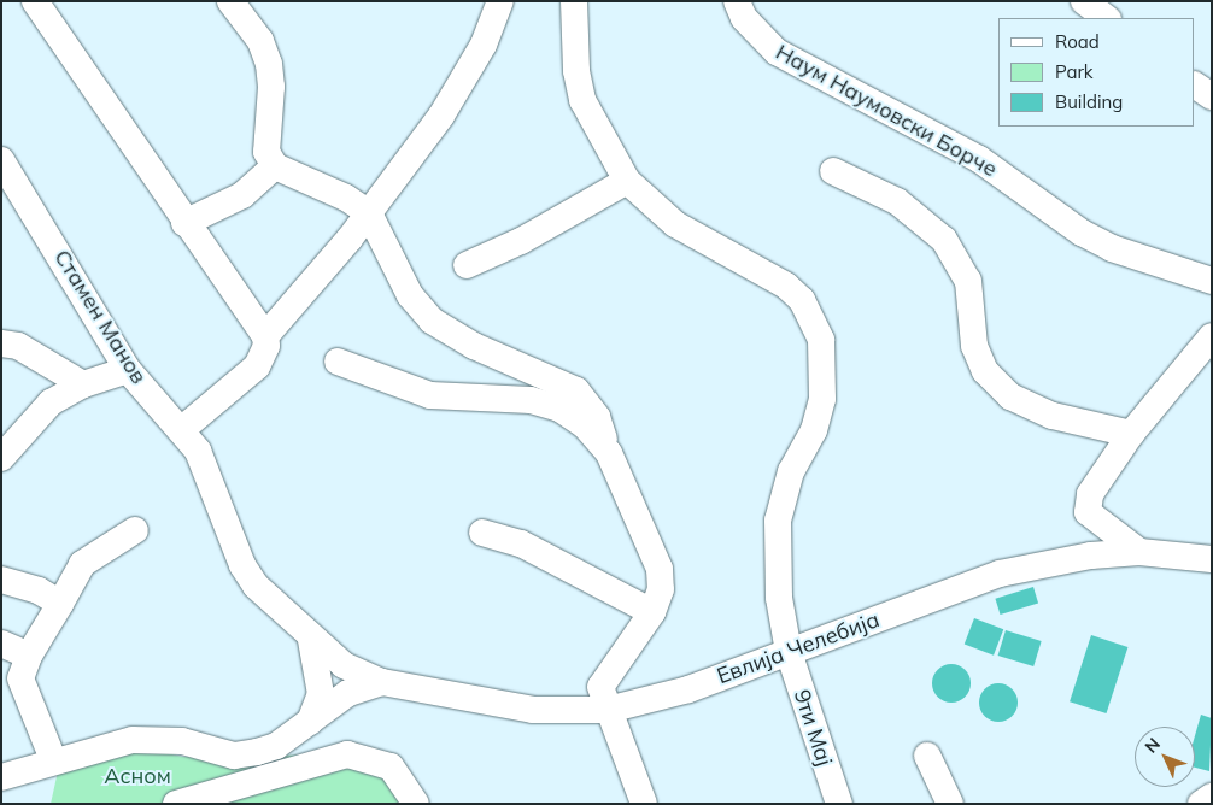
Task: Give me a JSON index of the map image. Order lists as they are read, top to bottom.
{
  "streets": {
    "street": [
      "Наум Наумовски Борче",
      "Стамен Манов",
      "Евлија Челебија",
      "9ти Мај"
    ]
  },
  "crossings": [
    ["Стамен Манов", "Евлија Челебија"],
    ["Евлија Челебија", "9ти Мај"]
  ],
  "parks": ["Асном"],
  "legend": ["Road", "Park", "Building"],
  "north": "top left"
}
